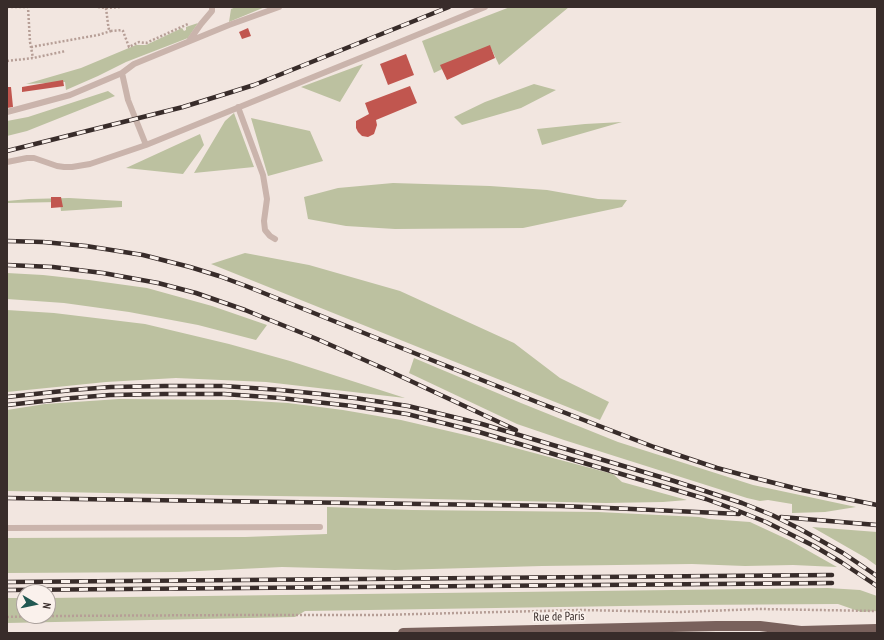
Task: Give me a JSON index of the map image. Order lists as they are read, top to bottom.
{
  "streets": {
    "main road": ["Rue de Paris"]
  },
  "north": "right"
}
